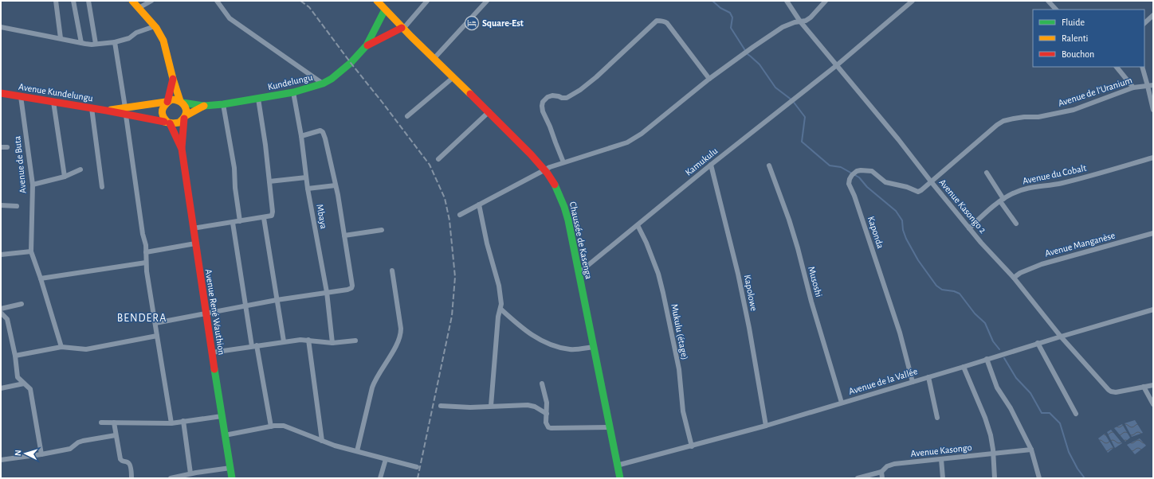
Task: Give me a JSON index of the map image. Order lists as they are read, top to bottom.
{
  "streets": {
    "street": [
      "Kundelungu",
      "Avenue de l'Uranium",
      "Avenue Kundelungu",
      "Kamukulu",
      "Avenue de Buta",
      "Avenue du Cobalt",
      "Avenue Kasongo 2",
      "Mbaya",
      "Kaponda",
      "Chaussée de Kasenga",
      "Avenue Manganèse",
      "Musoshi",
      "Kapolowe",
      "Avenue René Wauthion",
      "Mukulu (étage)",
      "Avenue de la Vallée",
      "Avenue Kasongo"
    ]
  },
  "crossings": [
    ["Kundelungu", "Mbaya"],
    ["Avenue de l'Uranium", "Avenue Kasongo 2"],
    ["Avenue de l'Uranium", "Kaponda"],
    ["Avenue Kundelungu", "Avenue de Buta"],
    ["Kamukulu", "Avenue Kasongo 2"],
    ["Kamukulu", "Chaussée de Kasenga"],
    ["Kamukulu", "Kapolowe"],
    ["Kamukulu", "Mukulu (étage)"],
    ["Avenue du Cobalt", "Avenue Kasongo 2"],
    ["Avenue Kasongo 2", "Kaponda"],
    ["Avenue Kasongo 2", "Avenue Manganèse"],
    ["Avenue Kasongo 2", "Avenue de la Vallée"],
    ["Kaponda", "Avenue de la Vallée"],
    ["Chaussée de Kasenga", "Avenue de la Vallée"],
    ["Musoshi", "Avenue de la Vallée"],
    ["Kapolowe", "Avenue de la Vallée"],
    ["Mukulu (étage)", "Avenue de la Vallée"]
  ],
  "districts": ["BENDERA"],
  "places": {
    "hotel": ["Square-Est"]
  },
  "legend": ["Fluide", "Ralenti", "Bouchon"],
  "north": "left"
}
